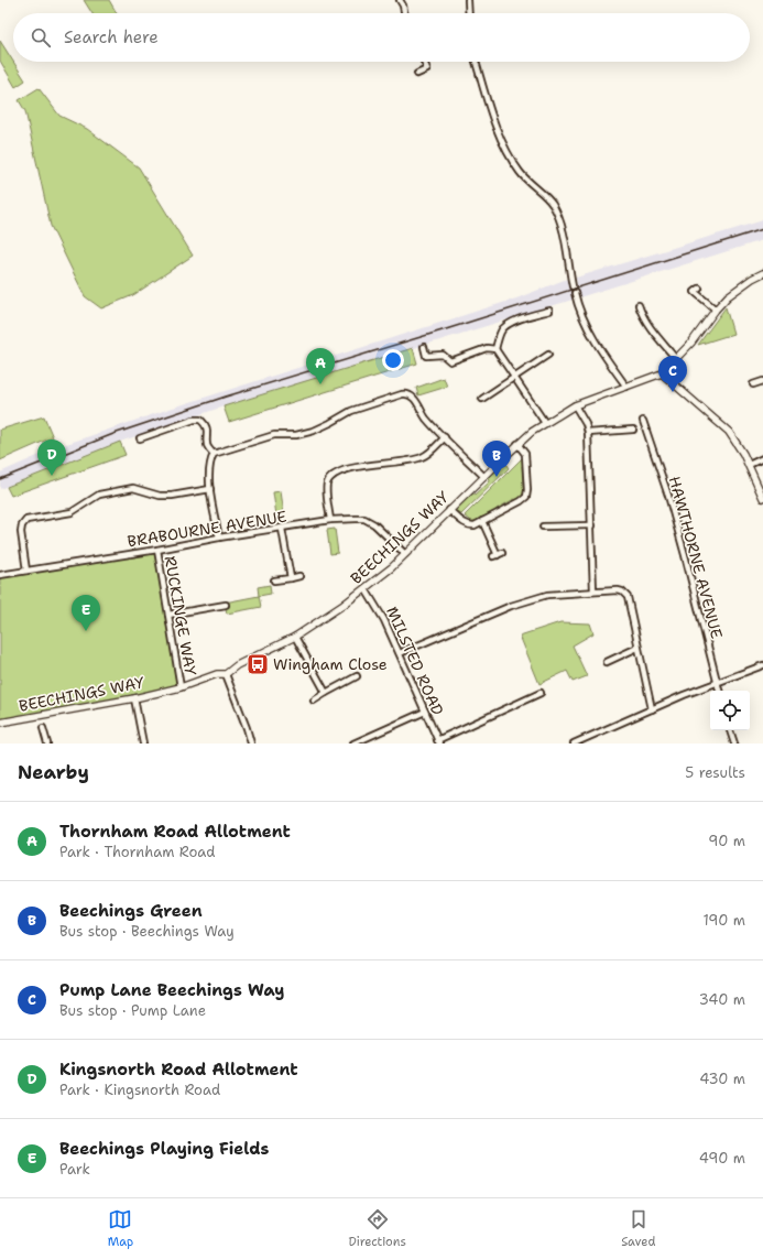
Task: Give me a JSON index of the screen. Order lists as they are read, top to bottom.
{
  "streets": {
    "street": [
      "BRABOURNE AVENUE",
      "BEECHINGS WAY",
      "HAWTHORNE AVENUE",
      "RUCKINGE WAY",
      "MILSTED ROAD"
    ]
  },
  "crossings": [
    ["BRABOURNE AVENUE", "BEECHINGS WAY"],
    ["BRABOURNE AVENUE", "RUCKINGE WAY"],
    ["BEECHINGS WAY", "RUCKINGE WAY"],
    ["BEECHINGS WAY", "MILSTED ROAD"]
  ],
  "places": {
    "bus stop": ["Wingham Close"]
  },
  "page": {
    "search": "Search here",
    "pins": [
      "A",
      "C",
      "D",
      "B",
      "E"
    ],
    "heading": ["Nearby", "5 results"],
    "list": [
      {
        "mark": "A",
        "name": "Thornham Road Allotment",
        "note": "Park · Thornham Road",
        "value": "90 m"
      },
      {
        "mark": "B",
        "name": "Beechings Green",
        "note": "Bus stop · Beechings Way",
        "value": "190 m"
      },
      {
        "mark": "C",
        "name": "Pump Lane Beechings Way",
        "note": "Bus stop · Pump Lane",
        "value": "340 m"
      },
      {
        "mark": "D",
        "name": "Kingsnorth Road Allotment",
        "note": "Park · Kingsnorth Road",
        "value": "430 m"
      },
      {
        "mark": "E",
        "name": "Beechings Playing Fields",
        "note": "Park",
        "value": "490 m"
      }
    ],
    "nav": ["Map", "Directions", "Saved"]
  }
}
